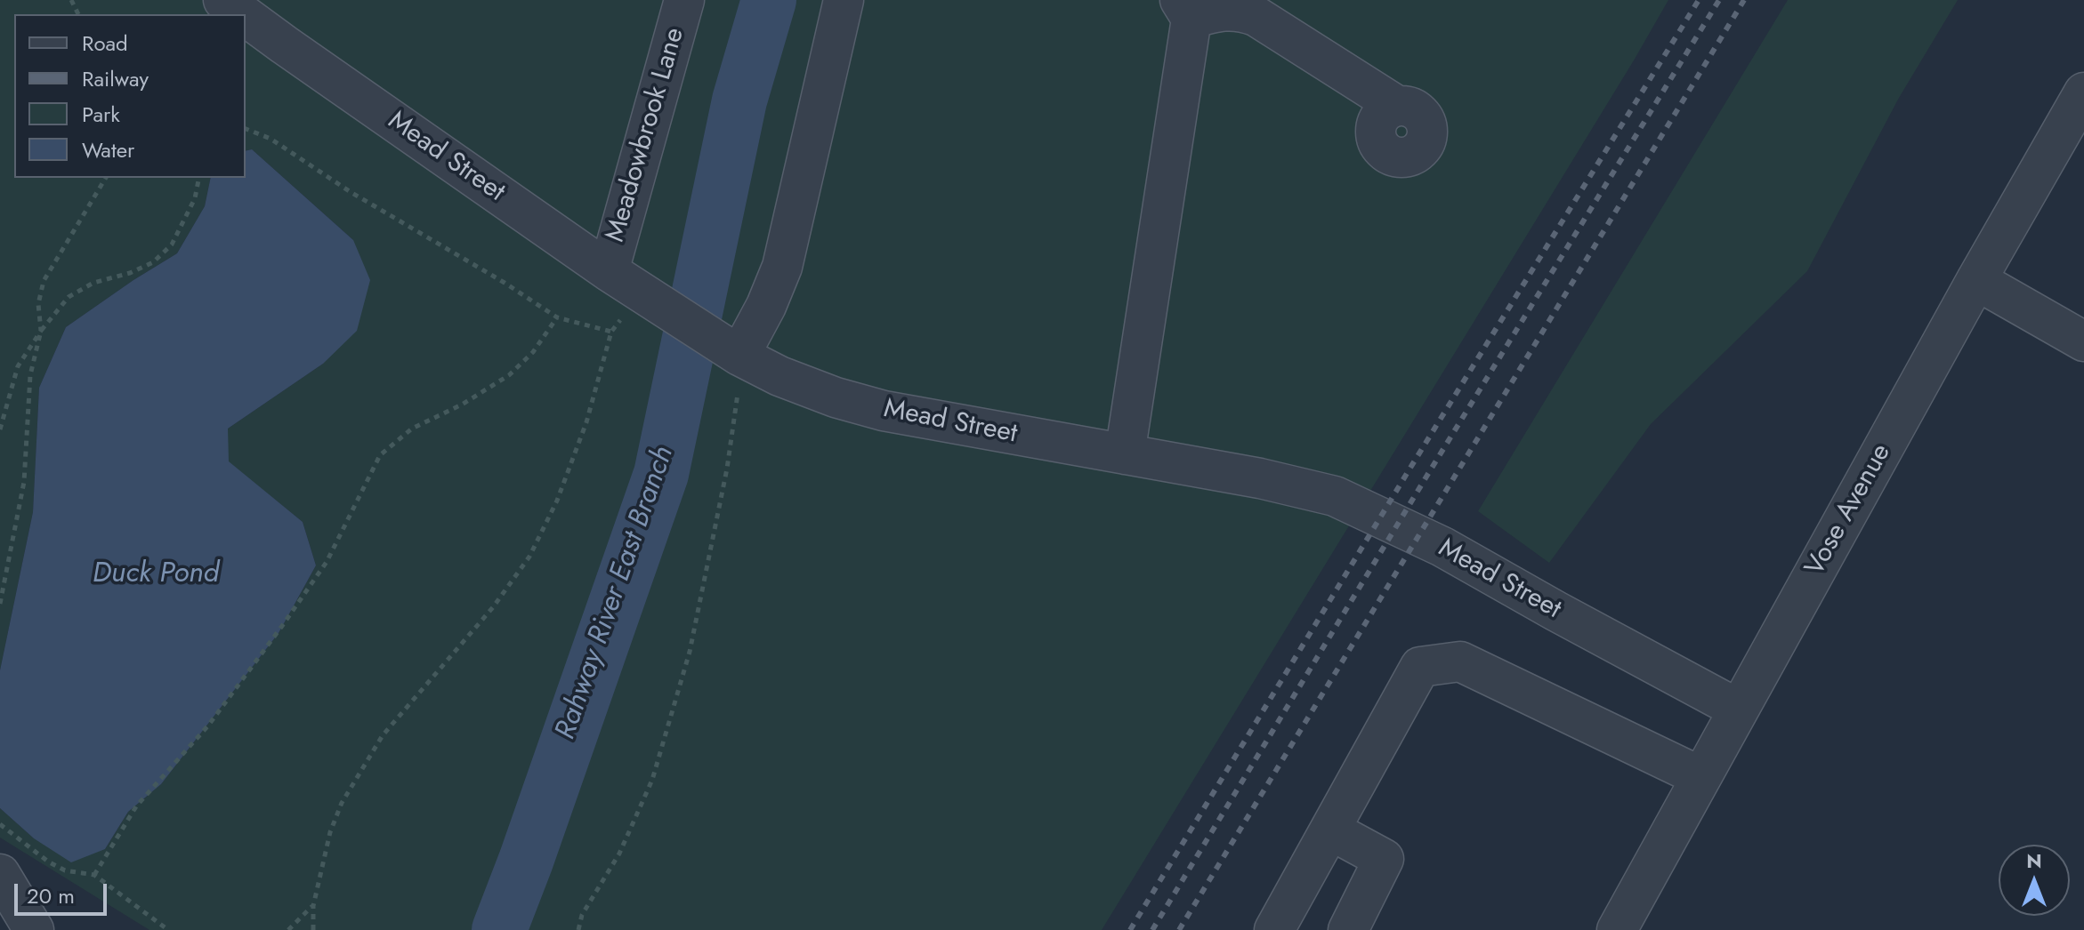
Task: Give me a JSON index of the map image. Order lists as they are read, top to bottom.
{
  "streets": {
    "street": ["Meadowbrook Lane", "Mead Street", "Vose Avenue"]
  },
  "crossings": [
    ["Meadowbrook Lane", "Mead Street"],
    ["Mead Street", "Vose Avenue"]
  ],
  "water": ["Duck Pond", "Rahway River East Branch"],
  "legend": [
    "Road",
    "Railway",
    "Park",
    "Water"
  ],
  "scale_bar": "20 m",
  "north": "top"
}
